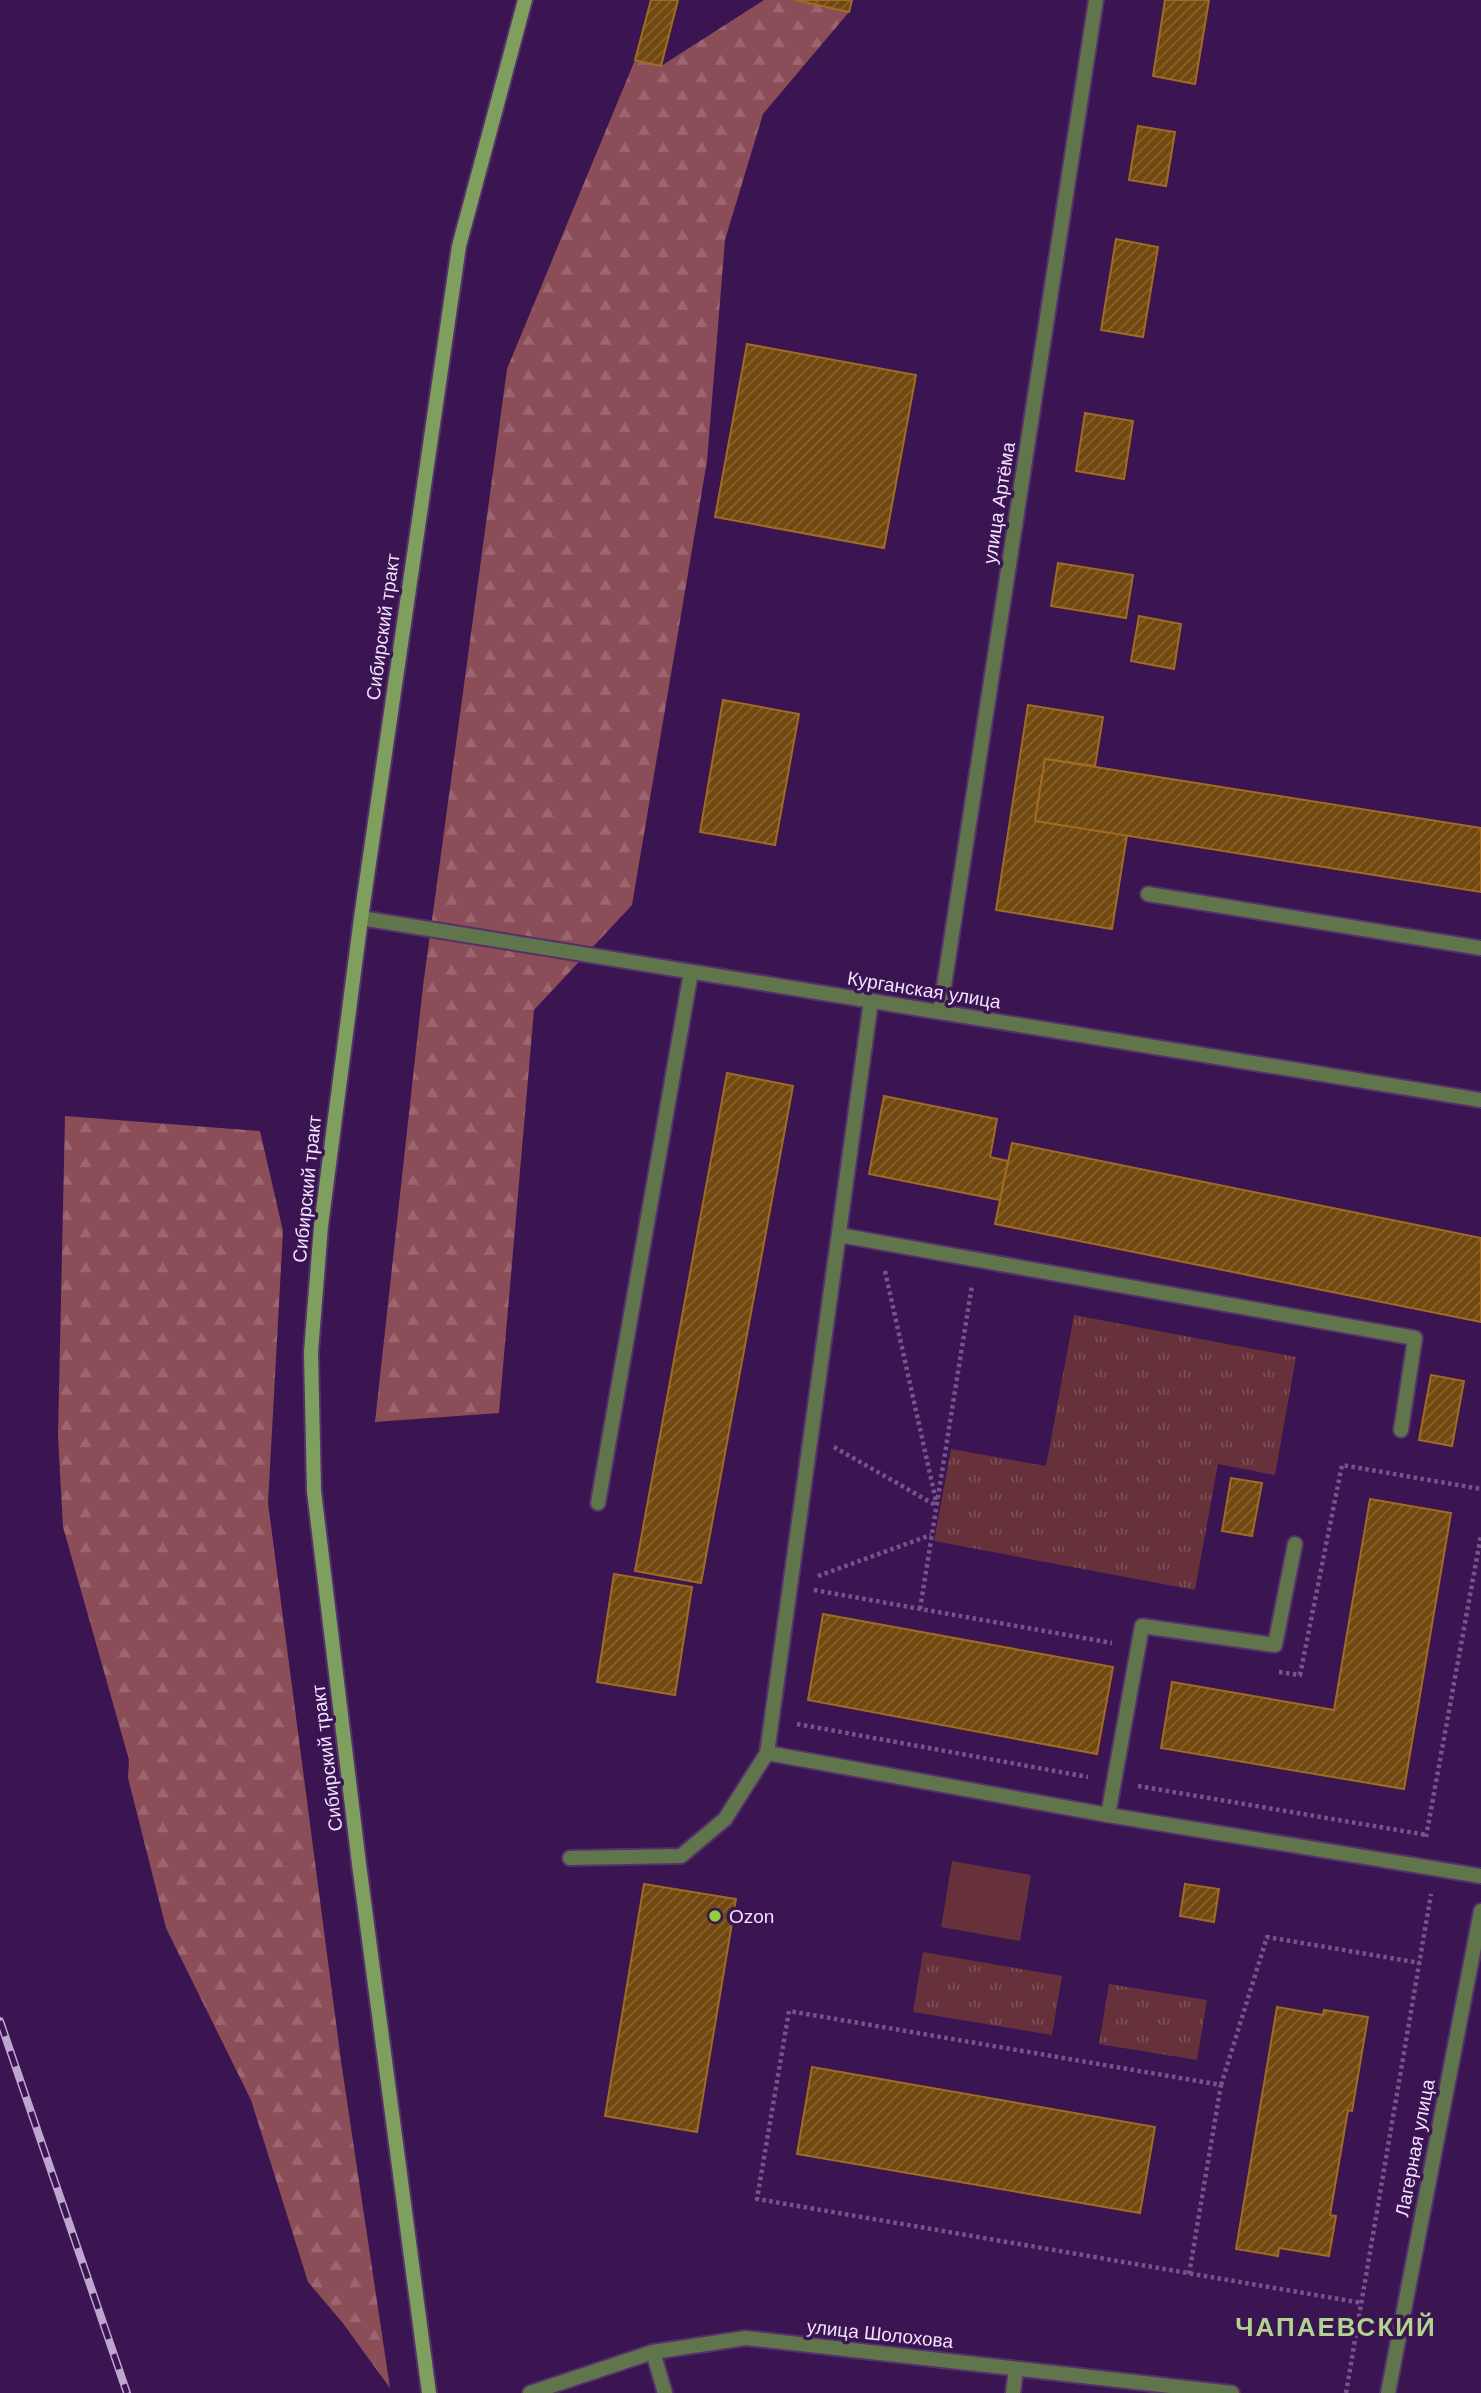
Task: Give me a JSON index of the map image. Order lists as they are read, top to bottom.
{
  "streets": {
    "main road": ["Сибирский тракт"],
    "street": [
      "улица Артёма",
      "Курганская улица",
      "Лагерная улица",
      "улица Шолохова"
    ]
  },
  "crossings": [
    ["улица Артёма", "Курганская улица"],
    ["Сибирский тракт", "Курганская улица"]
  ],
  "districts": ["ЧАПАЕВСКИЙ"],
  "places": ["Ozon"]
}
